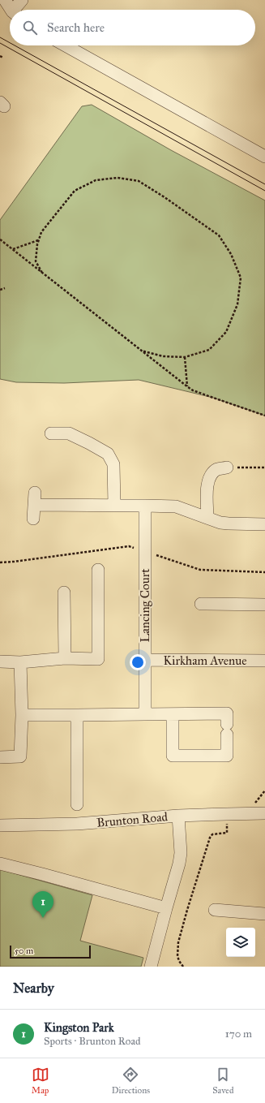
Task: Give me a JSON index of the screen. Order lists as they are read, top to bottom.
{
  "streets": {
    "street": ["Lancing Court", "Kirkham Avenue", "Brunton Road"]
  },
  "crossings": [
    ["Lancing Court", "Kirkham Avenue"]
  ],
  "scale_bar": "50 m",
  "page": {
    "search": "Search here",
    "pins": "1",
    "scale": "50 m",
    "heading": "Nearby",
    "list": [
      {
        "mark": "1",
        "name": "Kingston Park",
        "note": "Sports · Brunton Road",
        "value": "170 m"
      }
    ],
    "nav": ["Map", "Directions", "Saved"]
  }
}
